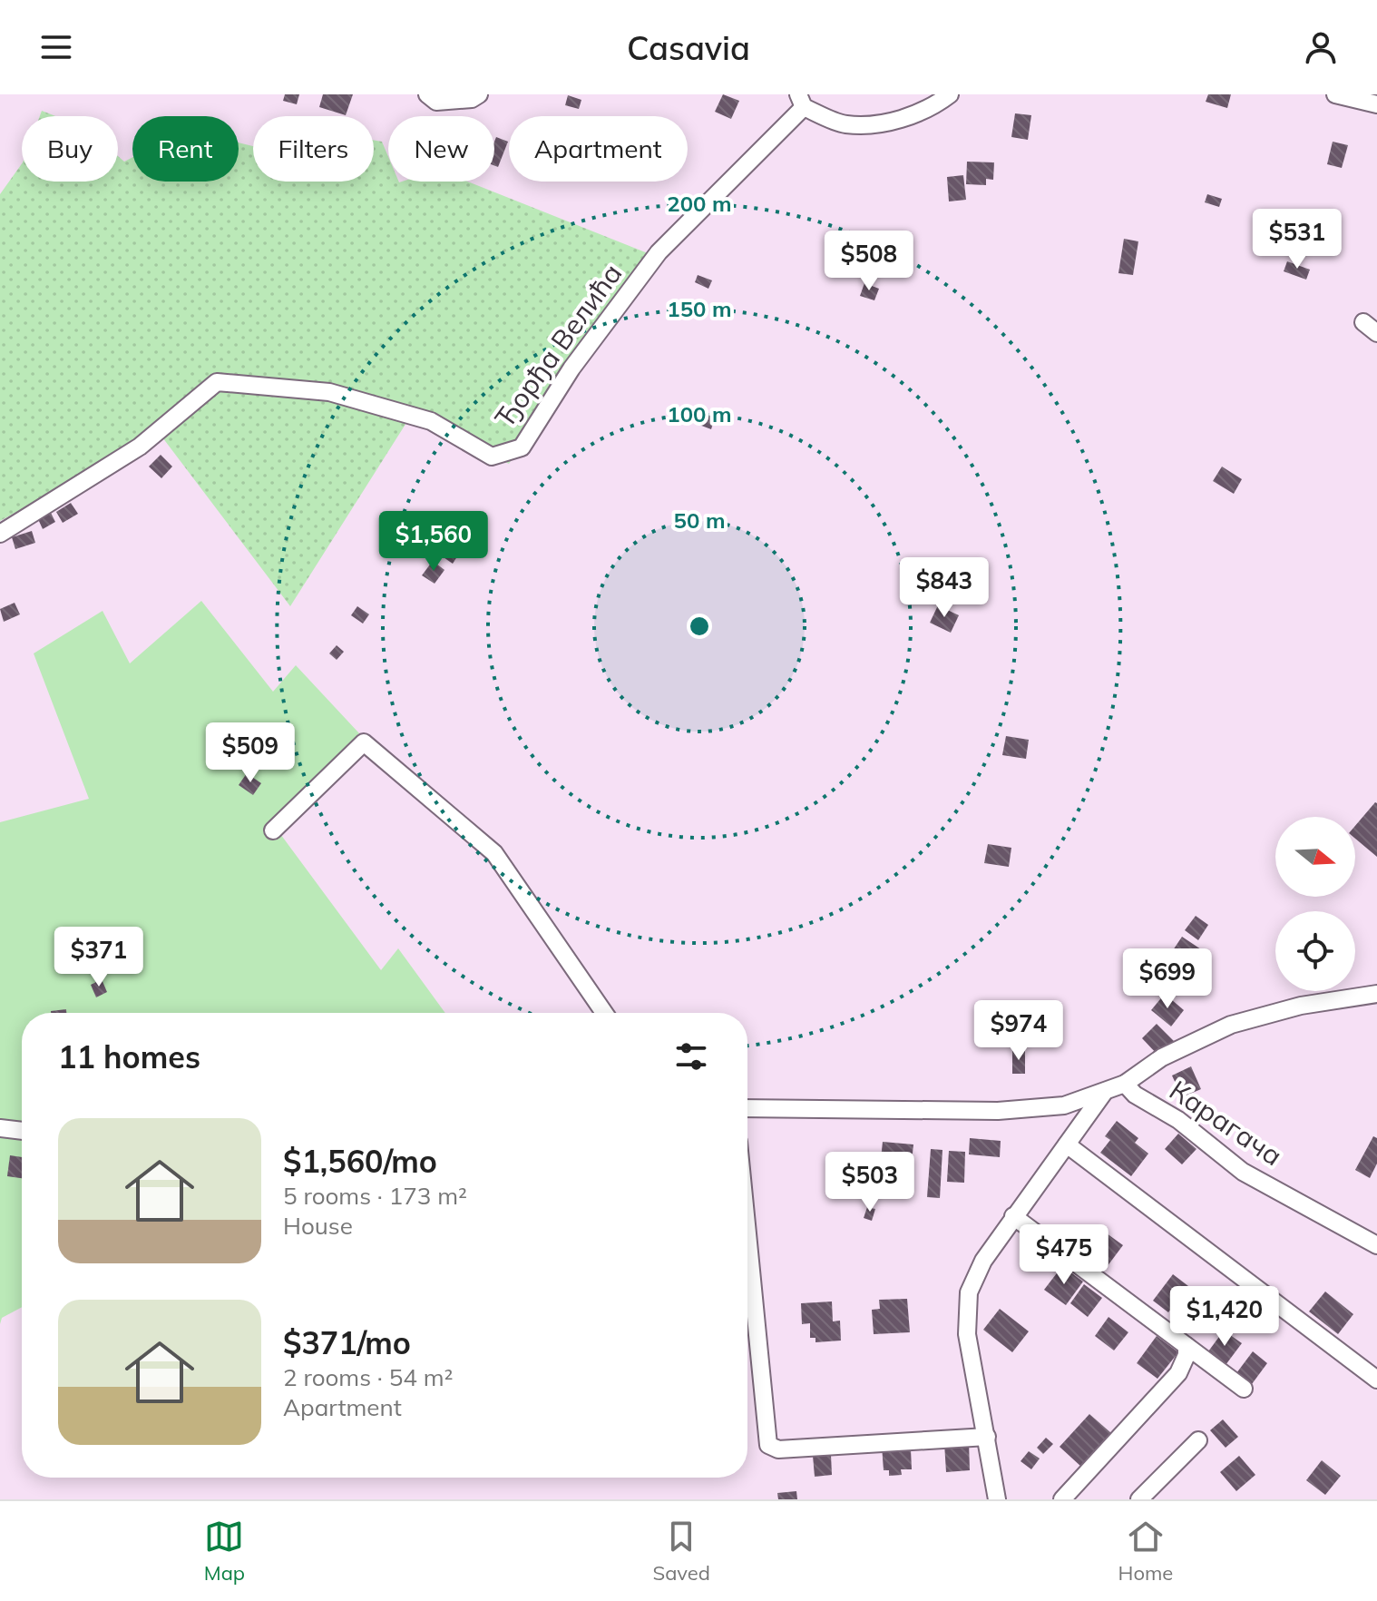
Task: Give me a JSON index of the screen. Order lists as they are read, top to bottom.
{
  "streets": {
    "street": ["Ђорђа Велића", "Карагача"]
  },
  "north": "right",
  "page": {
    "header": "Casavia",
    "chip": [
      "Buy",
      "Rent",
      "Filters",
      "New",
      "Apartment"
    ],
    "price": [
      "$531",
      "$508",
      "$1,560",
      "$843",
      "$509",
      "$371",
      "$699",
      "$974",
      "$503",
      "$475",
      "$1,420"
    ],
    "heading": "11 homes",
    "list": [
      {
        "name": "$1,560/mo",
        "note": "5 rooms · 173 m² · House"
      },
      {
        "name": "$371/mo",
        "note": "2 rooms · 54 m² · Apartment"
      }
    ],
    "tabs": ["Map", "Saved", "Home"]
  },
  "rings": [
    "200 m",
    "150 m",
    "100 m",
    "50 m"
  ]
}
